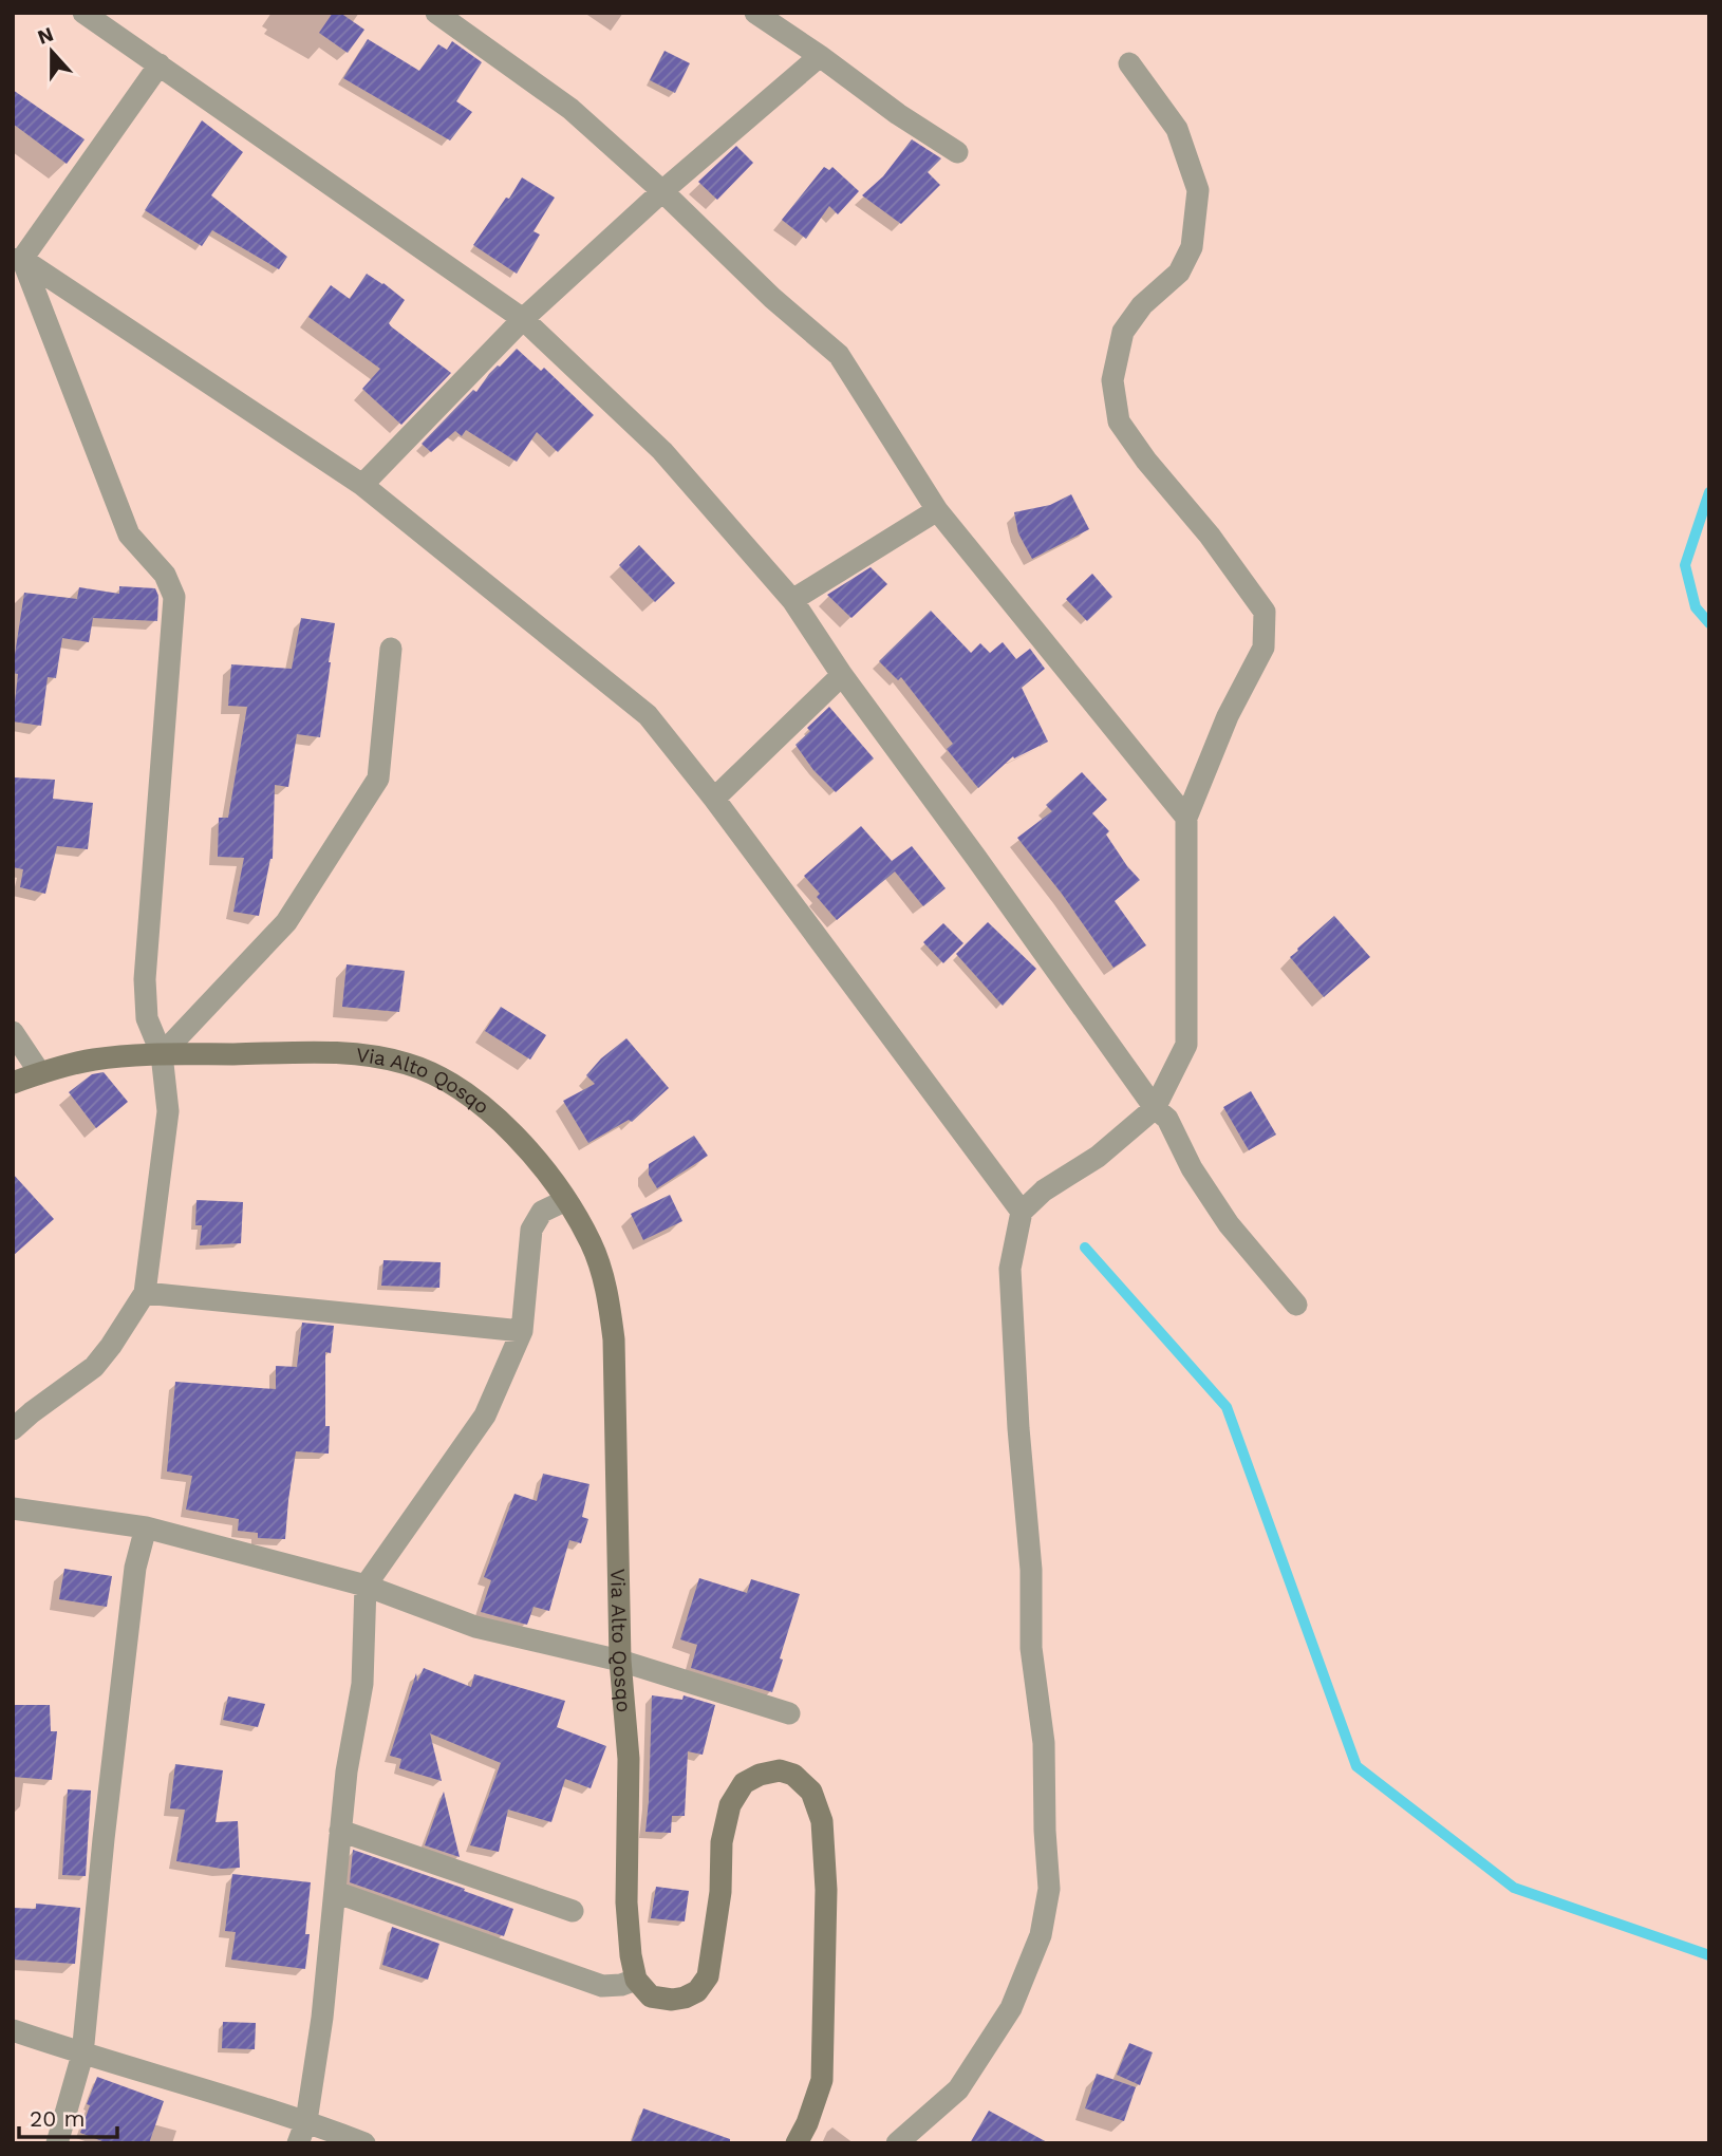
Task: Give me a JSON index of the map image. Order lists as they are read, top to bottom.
{
  "streets": {
    "street": ["Via Alto Qosqo"]
  },
  "scale_bar": "20 m",
  "north": "top"
}
